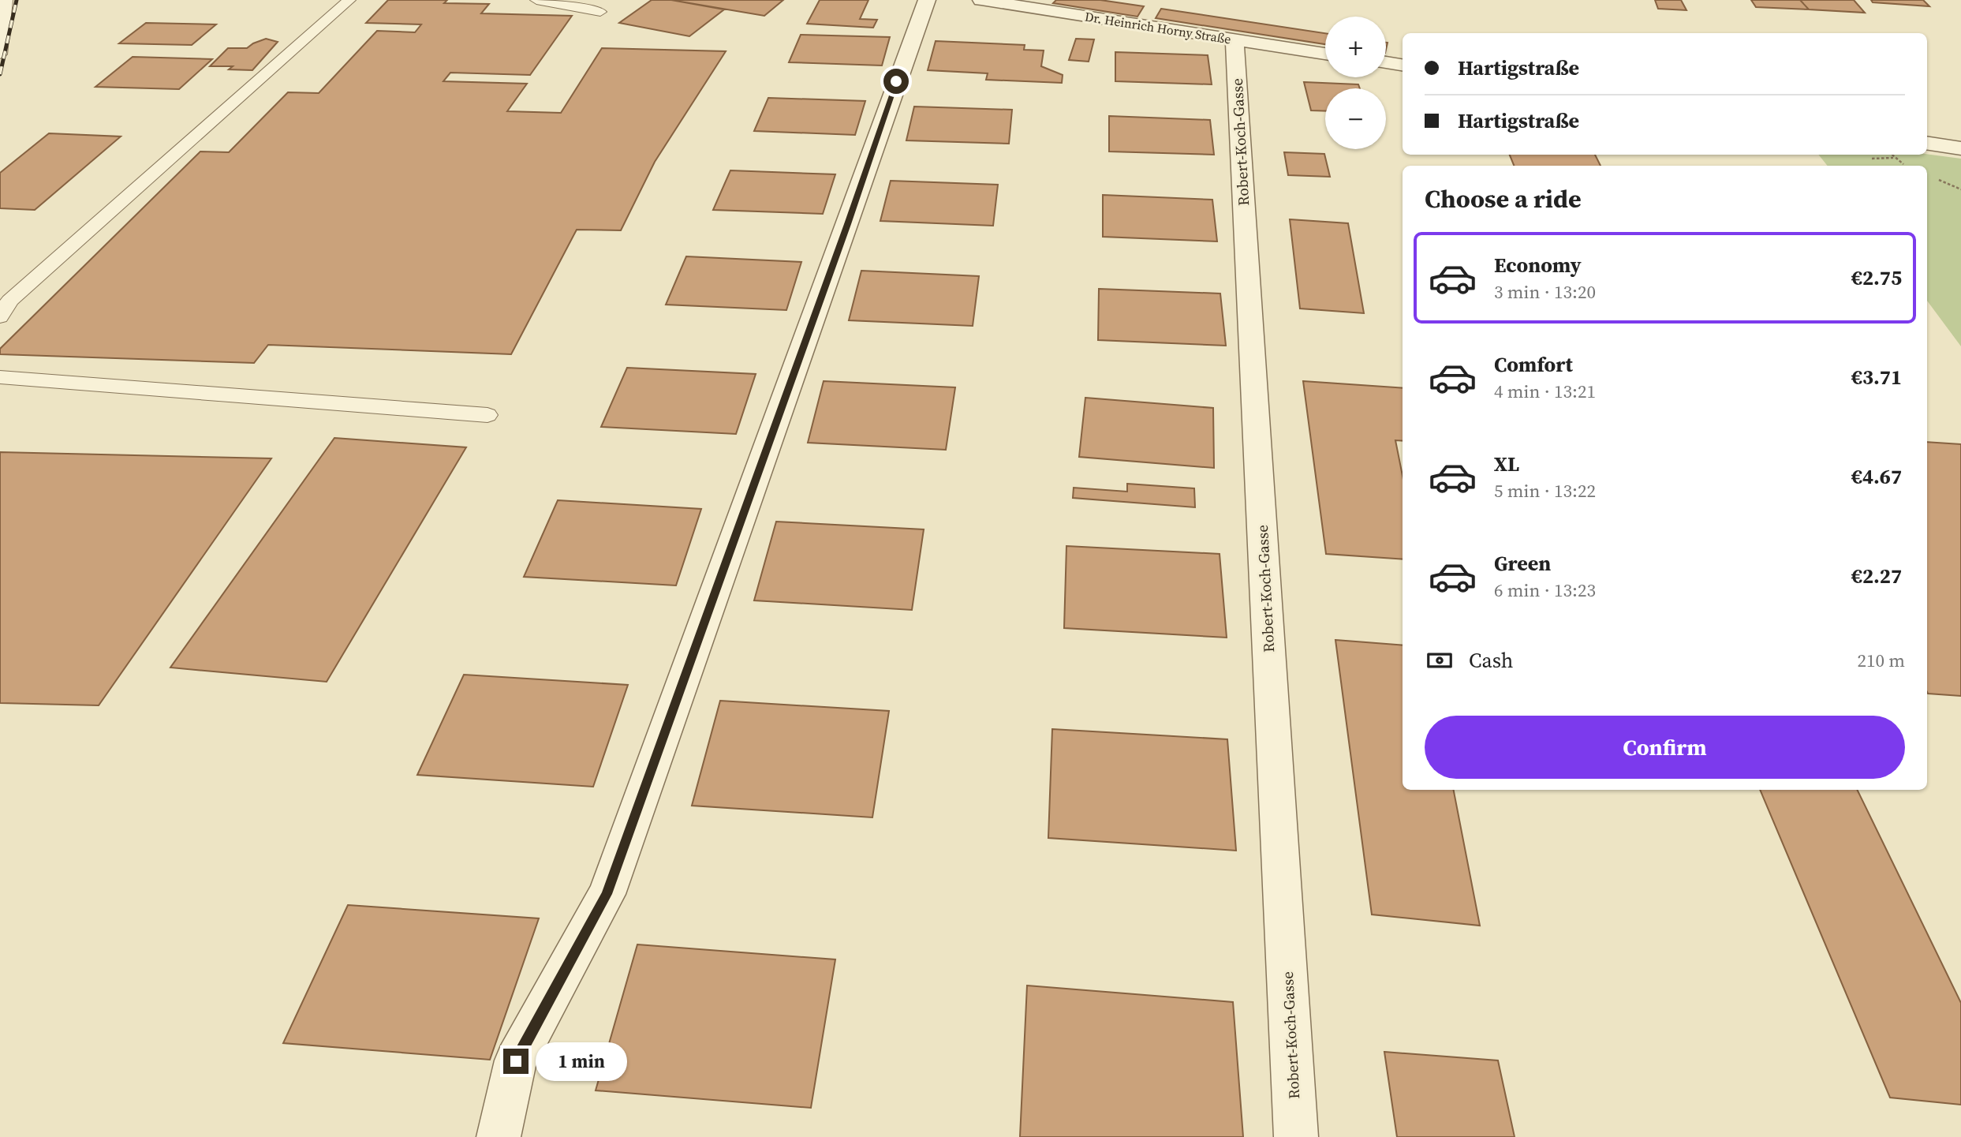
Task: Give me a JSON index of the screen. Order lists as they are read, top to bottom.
{
  "streets": {
    "street": ["Dr. Heinrich Horny Straße", "Robert-Koch-Gasse"]
  },
  "crossings": [
    ["Dr. Heinrich Horny Straße", "Robert-Koch-Gasse"]
  ],
  "page": {
    "map_buttons": ["+", "−"],
    "banner": ["Hartigstraße", "Hartigstraße"],
    "heading": "Choose a ride",
    "list": [
      {
        "name": "Economy",
        "note": "3 min · 13:20",
        "value": "€2.75"
      },
      {
        "name": "Comfort",
        "note": "4 min · 13:21",
        "value": "€3.71"
      },
      {
        "name": "XL",
        "note": "5 min · 13:22",
        "value": "€4.67"
      },
      {
        "name": "Green",
        "note": "6 min · 13:23",
        "value": "€2.27"
      }
    ],
    "pay": ["Cash", "210 m"],
    "buttons": "Confirm",
    "bubble": "1 min"
  }
}
